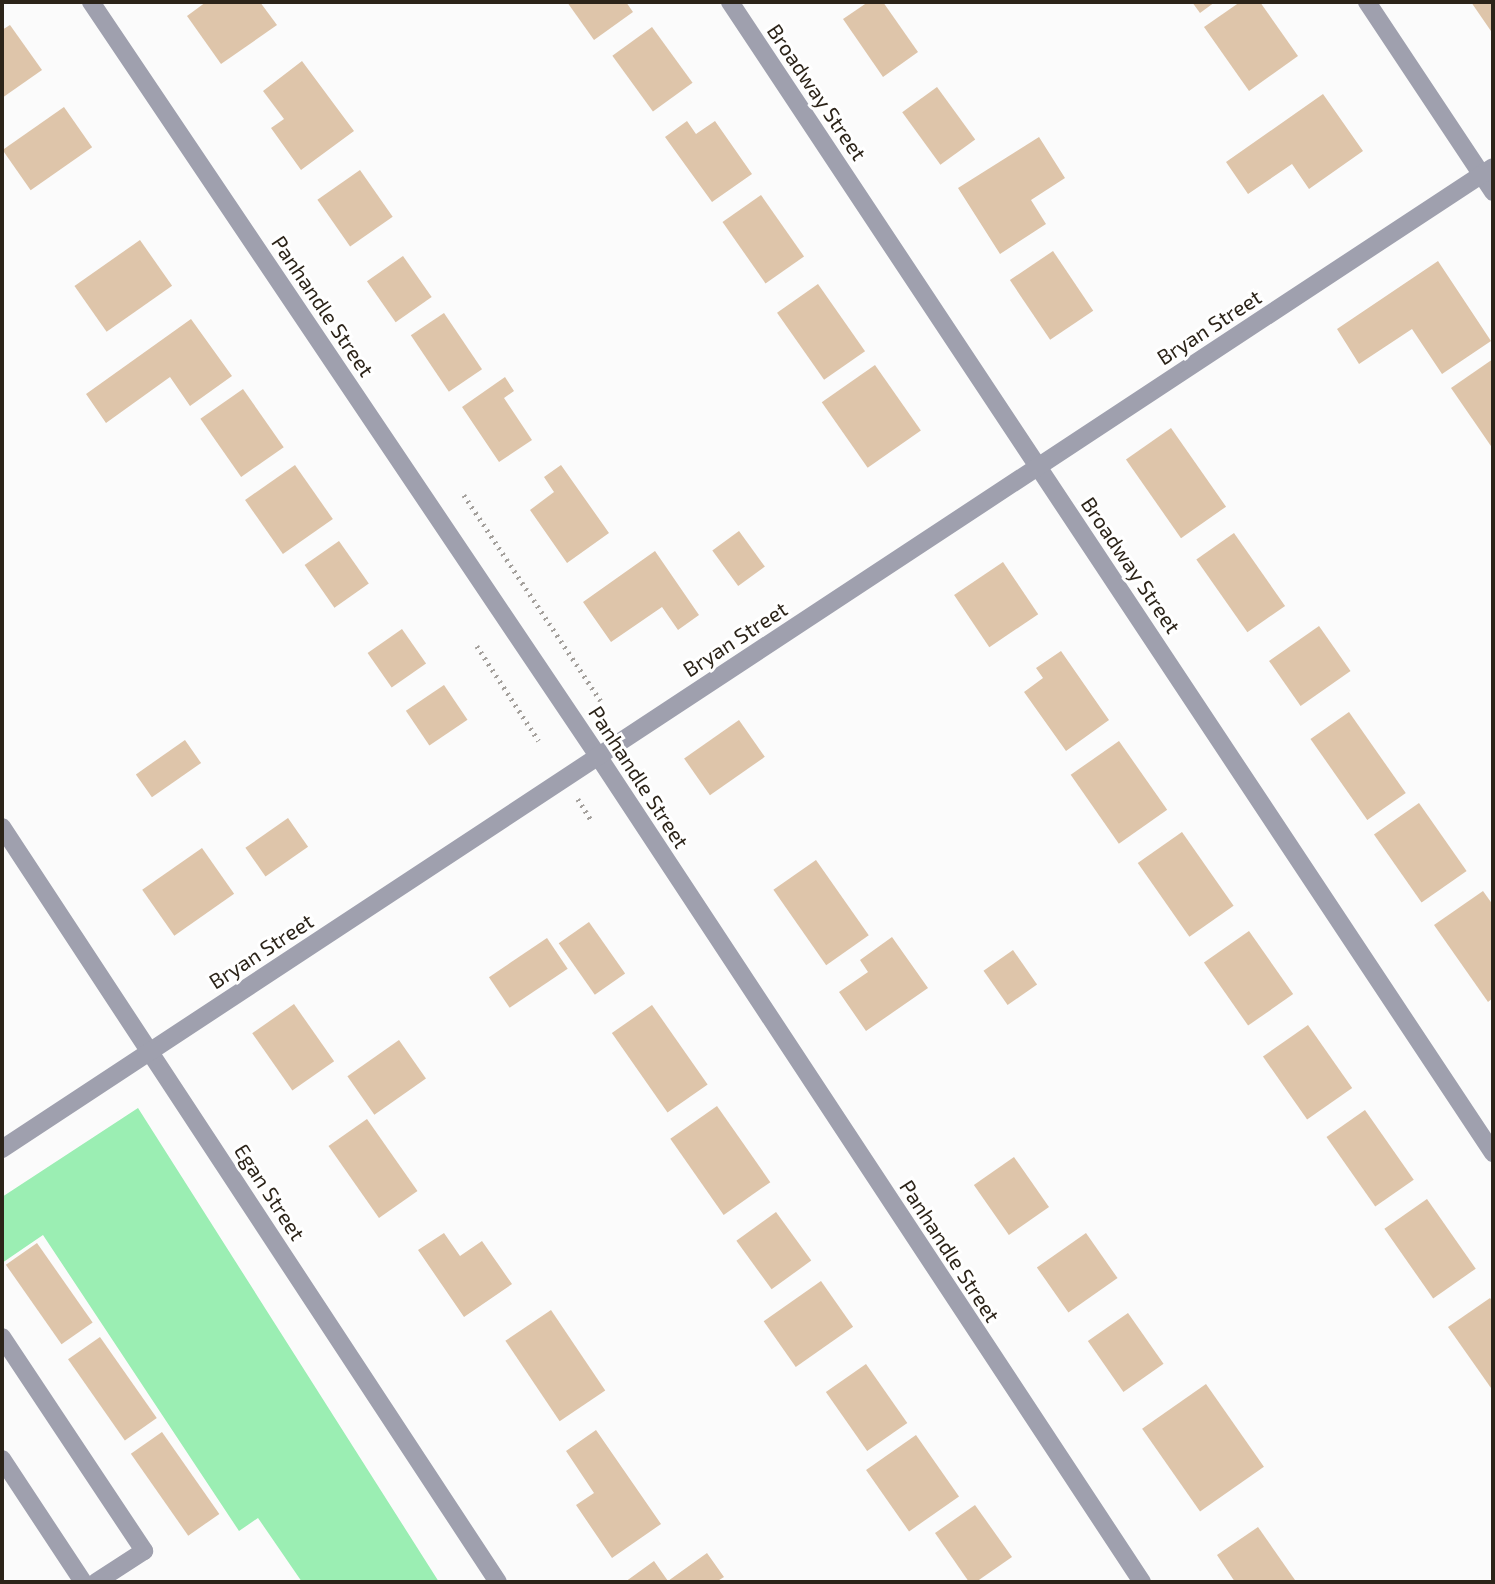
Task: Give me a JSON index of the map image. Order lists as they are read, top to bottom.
{
  "streets": {
    "street": [
      "Broadway Street",
      "Panhandle Street",
      "Bryan Street",
      "Egan Street"
    ]
  },
  "crossings": [
    ["Broadway Street", "Bryan Street"],
    ["Panhandle Street", "Bryan Street"],
    ["Bryan Street", "Egan Street"]
  ]
}
